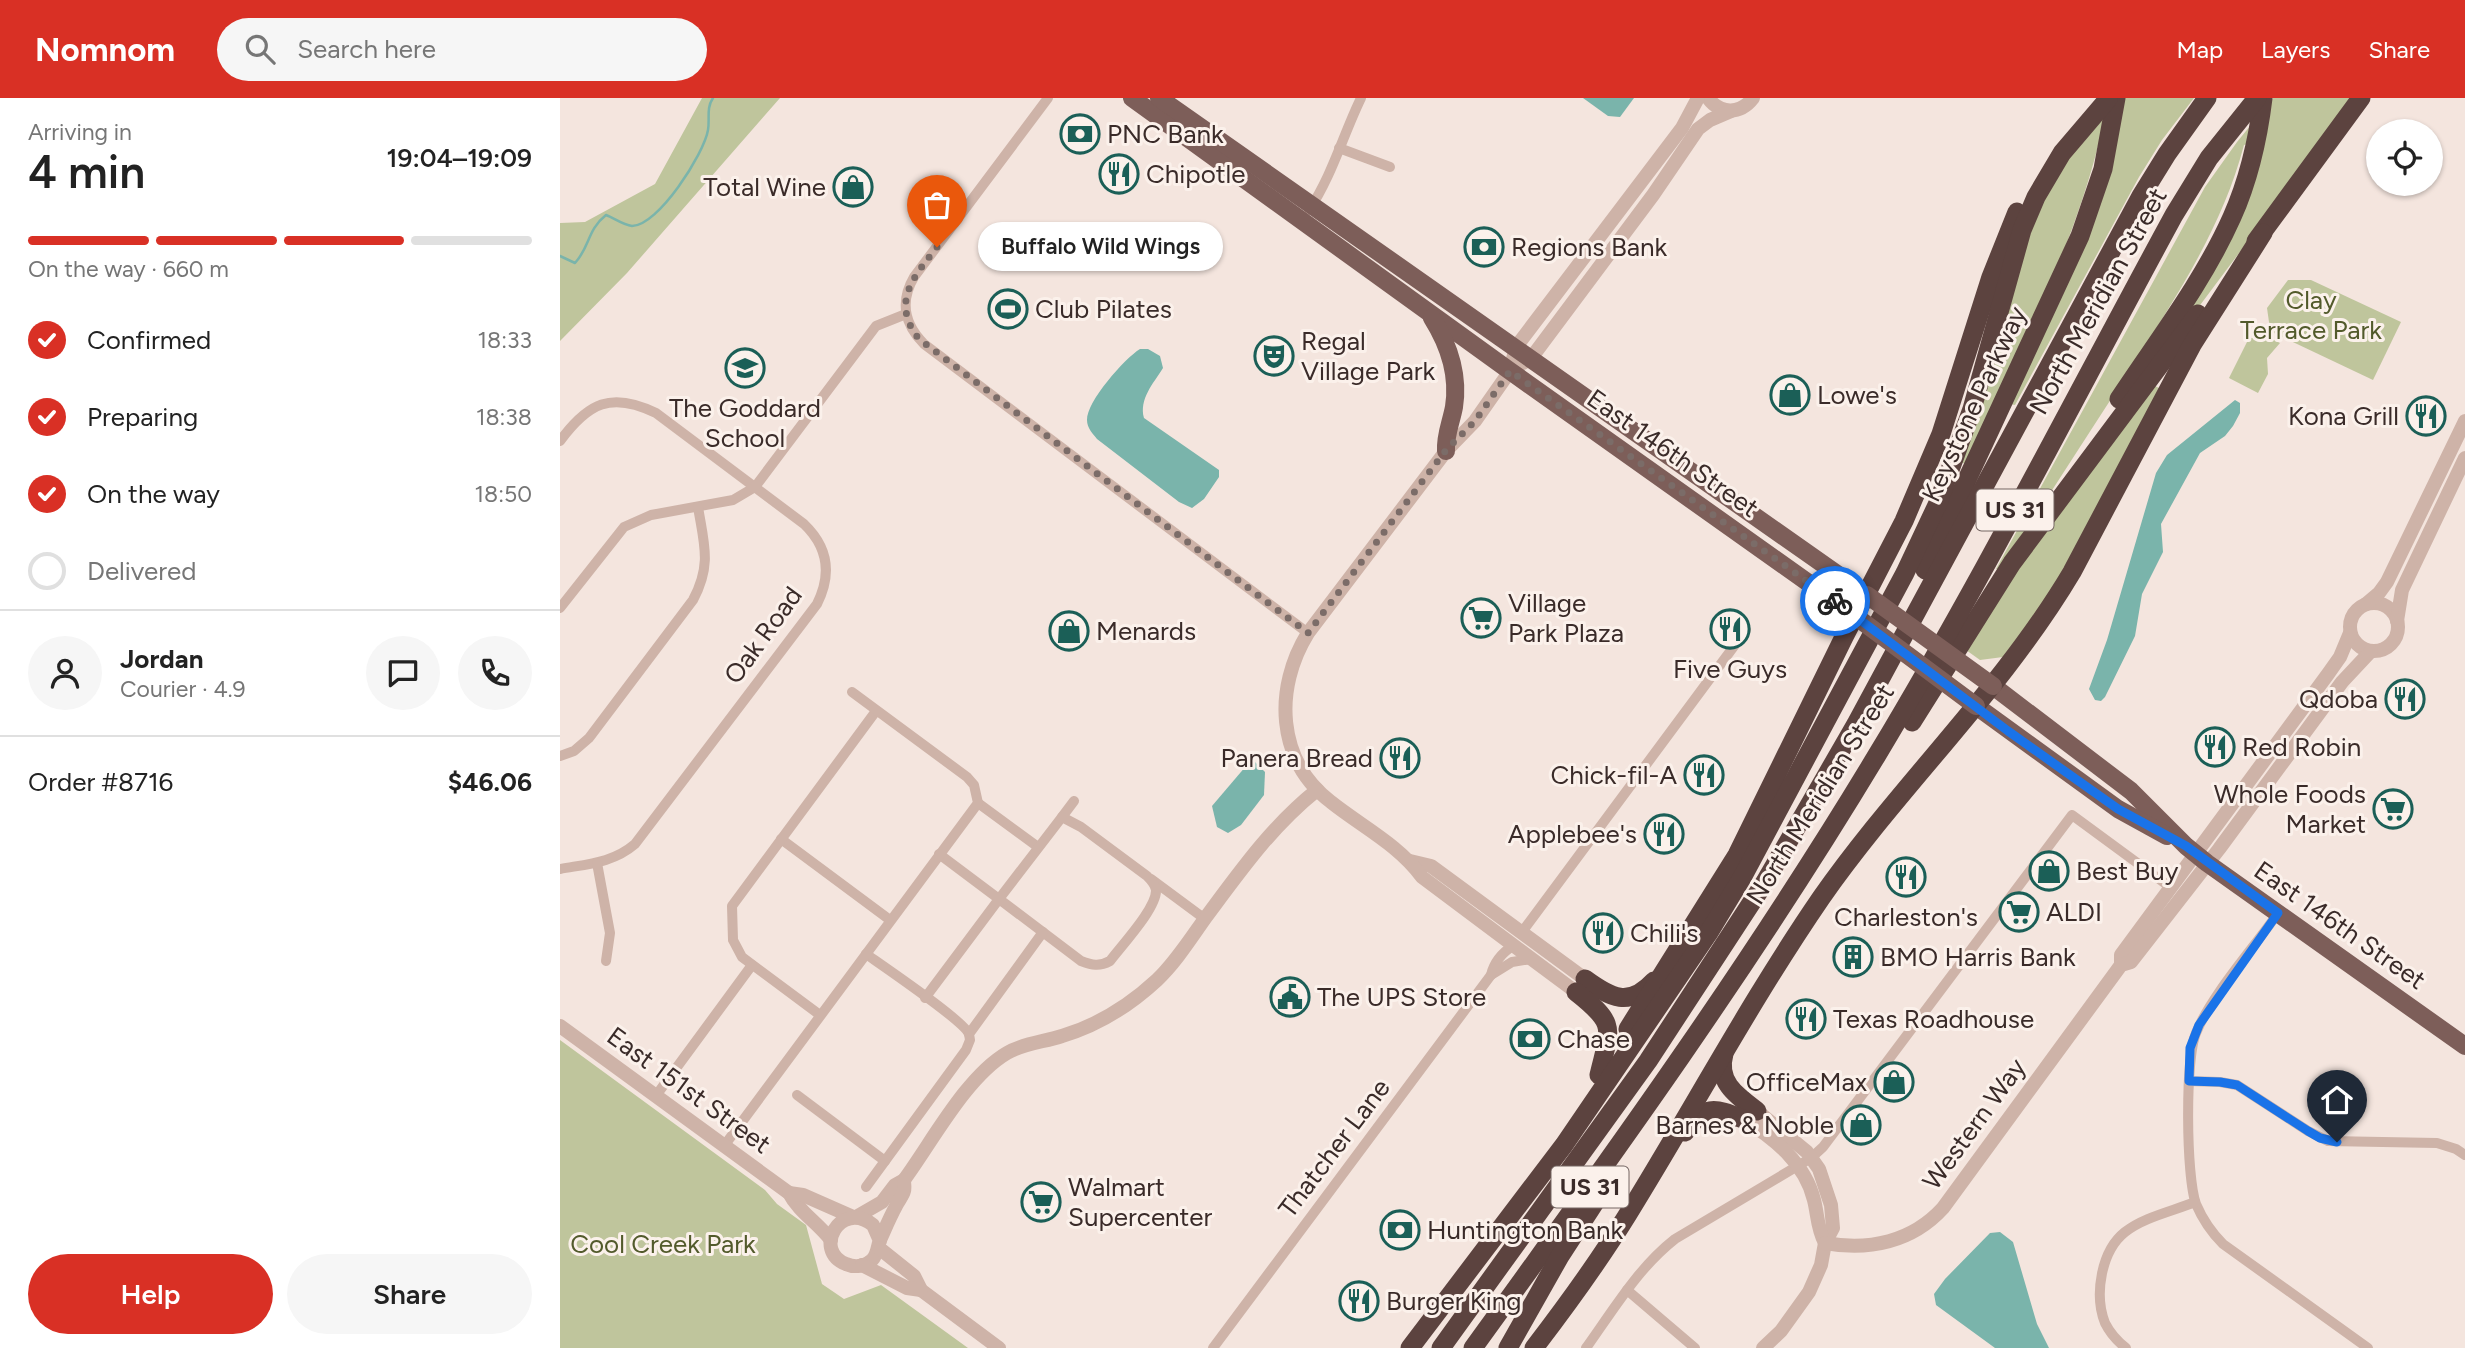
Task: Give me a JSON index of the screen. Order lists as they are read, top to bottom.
{
  "streets": {
    "highway": ["North Meridian Street", "Keystone Parkway", "US 31"],
    "main road": ["East 146th Street"],
    "street": [
      "Oak Road",
      "East 151st Street",
      "Western Way",
      "Thatcher Lane"
    ]
  },
  "crossings": [
    ["North Meridian Street", "Keystone Parkway"],
    ["East 146th Street", "Western Way"]
  ],
  "parks": ["Clay Terrace Park", "Cool Creek Park"],
  "places": {
    "bank": [
      "PNC Bank",
      "Regions Bank",
      "Chase",
      "Huntington Bank"
    ],
    "restaurant": [
      "Chipotle",
      "Kona Grill",
      "Five Guys",
      "Qdoba",
      "Red Robin",
      "Panera Bread",
      "Chick-fil-A",
      "Applebee's",
      "Charleston's",
      "Chili's",
      "Texas Roadhouse",
      "Burger King"
    ],
    "shop": [
      "Total Wine",
      "Lowe's",
      "Menards",
      "Best Buy",
      "OfficeMax",
      "Barnes & Noble"
    ],
    "other": ["Buffalo Wild Wings"],
    "sports": ["Club Pilates"],
    "theatre": ["Regal Village Park"],
    "school or university": ["The Goddard School"],
    "supermarket": [
      "Village Park Plaza",
      "Whole Foods Market",
      "ALDI",
      "Walmart Supercenter"
    ],
    "building": ["BMO Harris Bank"],
    "public building": ["The UPS Store"]
  },
  "page": {
    "header": "Nomnom",
    "search": "Search here",
    "nav": ["Map", "Layers", "Share"],
    "heading": ["4 min", "Arriving in", "19:04–19:09"],
    "panel": [
      "Jordan",
      "Courier · 4.9",
      "Order #8716",
      "$46.06"
    ],
    "bar": "On the way · 660 m",
    "bubble": "Buffalo Wild Wings",
    "list": [
      ["Confirmed", "18:33"],
      ["Preparing", "18:38"],
      ["On the way", "18:50"],
      "Delivered"
    ],
    "buttons": ["Help", "Share"]
  }
}
